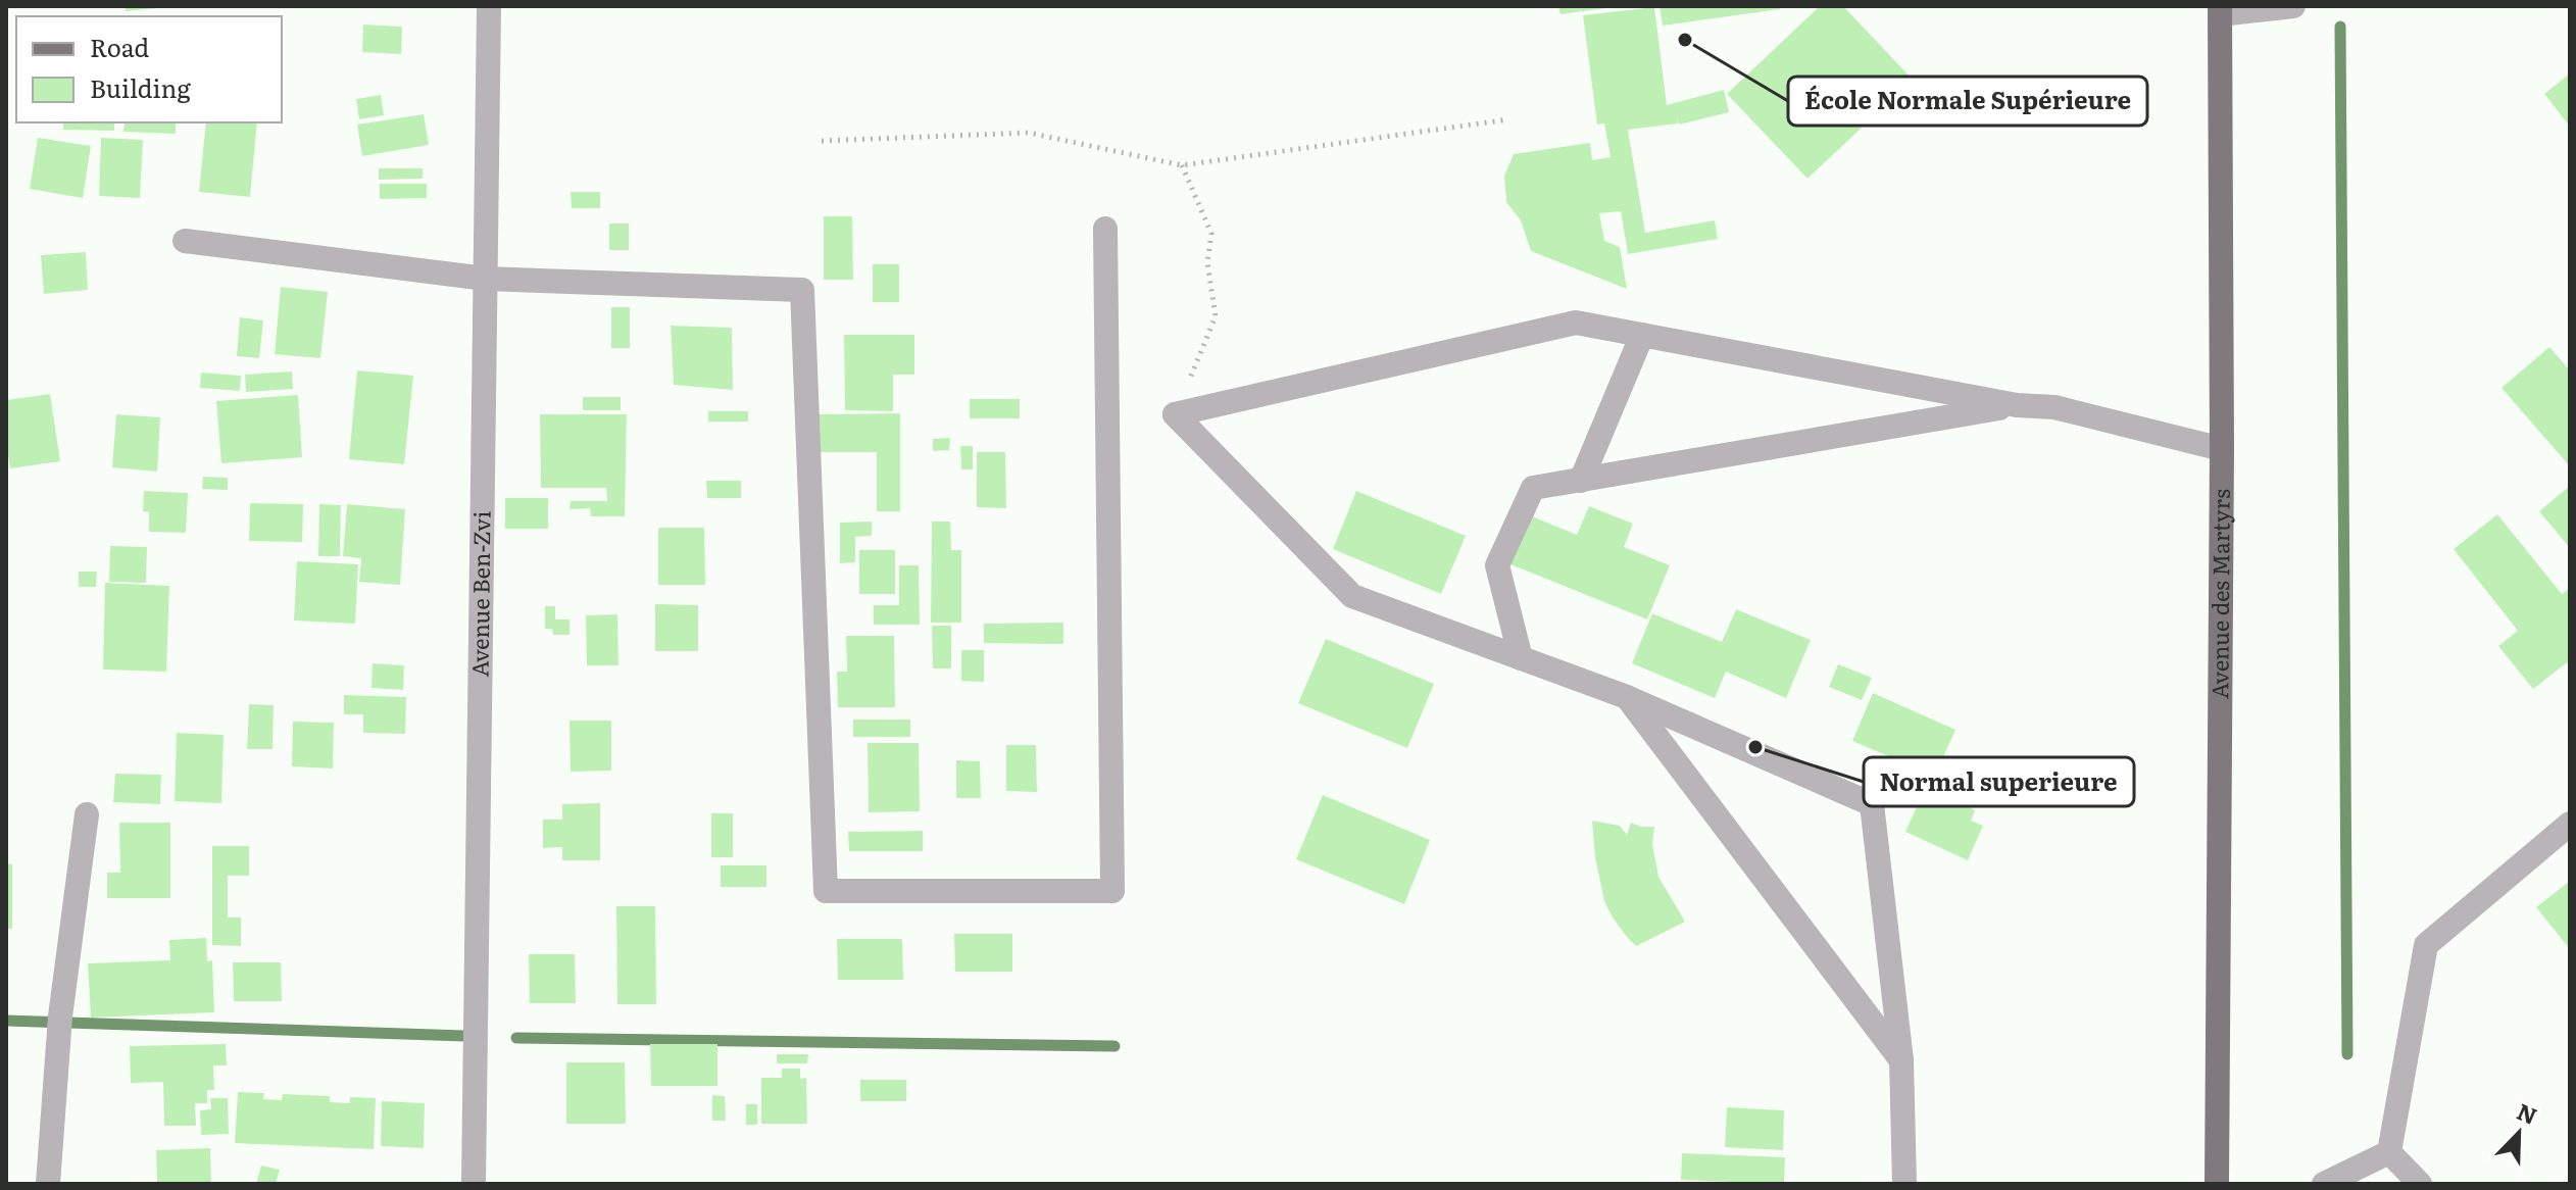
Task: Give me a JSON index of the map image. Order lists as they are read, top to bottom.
{
  "streets": {
    "main road": ["Avenue des Martyrs"],
    "street": ["Avenue Ben-Zvi"]
  },
  "places": ["École Normale Supérieure", "Normal superieure"],
  "legend": ["Road", "Building"],
  "north": "top right"
}
